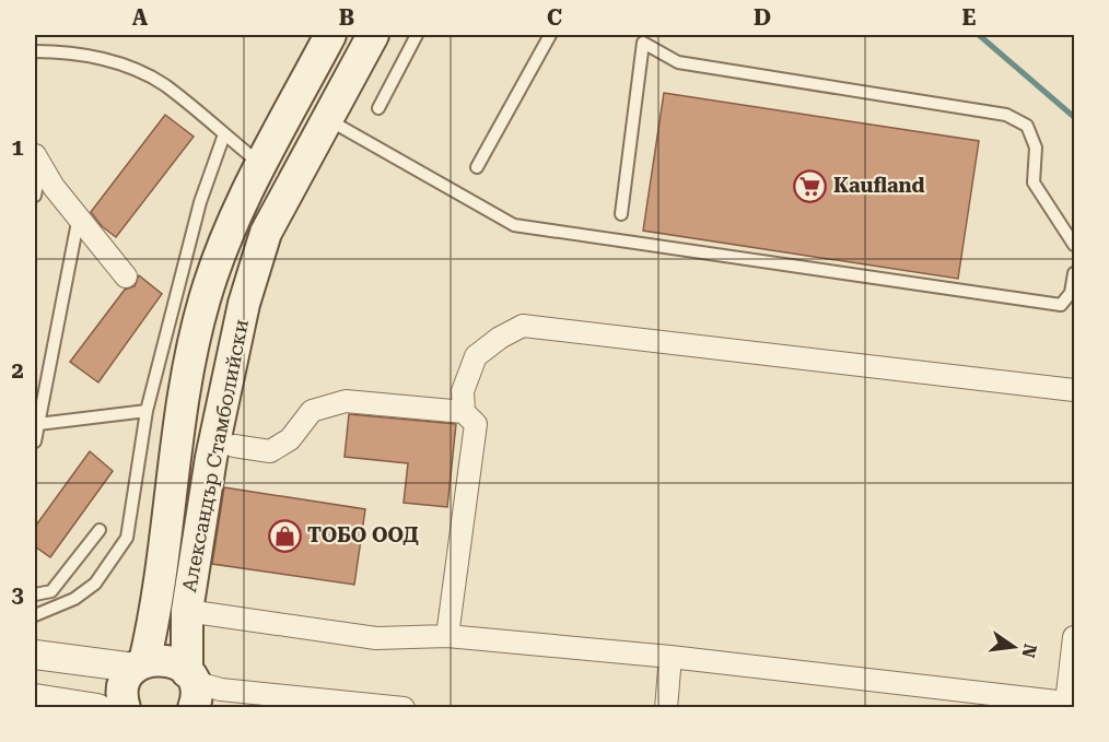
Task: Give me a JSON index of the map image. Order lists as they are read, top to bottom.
{
  "streets": {
    "main road": ["Александър Стамболийски"]
  },
  "places": {
    "supermarket": ["Kaufland"],
    "shop": ["ТОБО ООД"]
  },
  "north": "right",
  "grid": {
    "columns": [
      "A",
      "B",
      "C",
      "D",
      "E"
    ],
    "rows": ["1", "2", "3"]
  }
}
